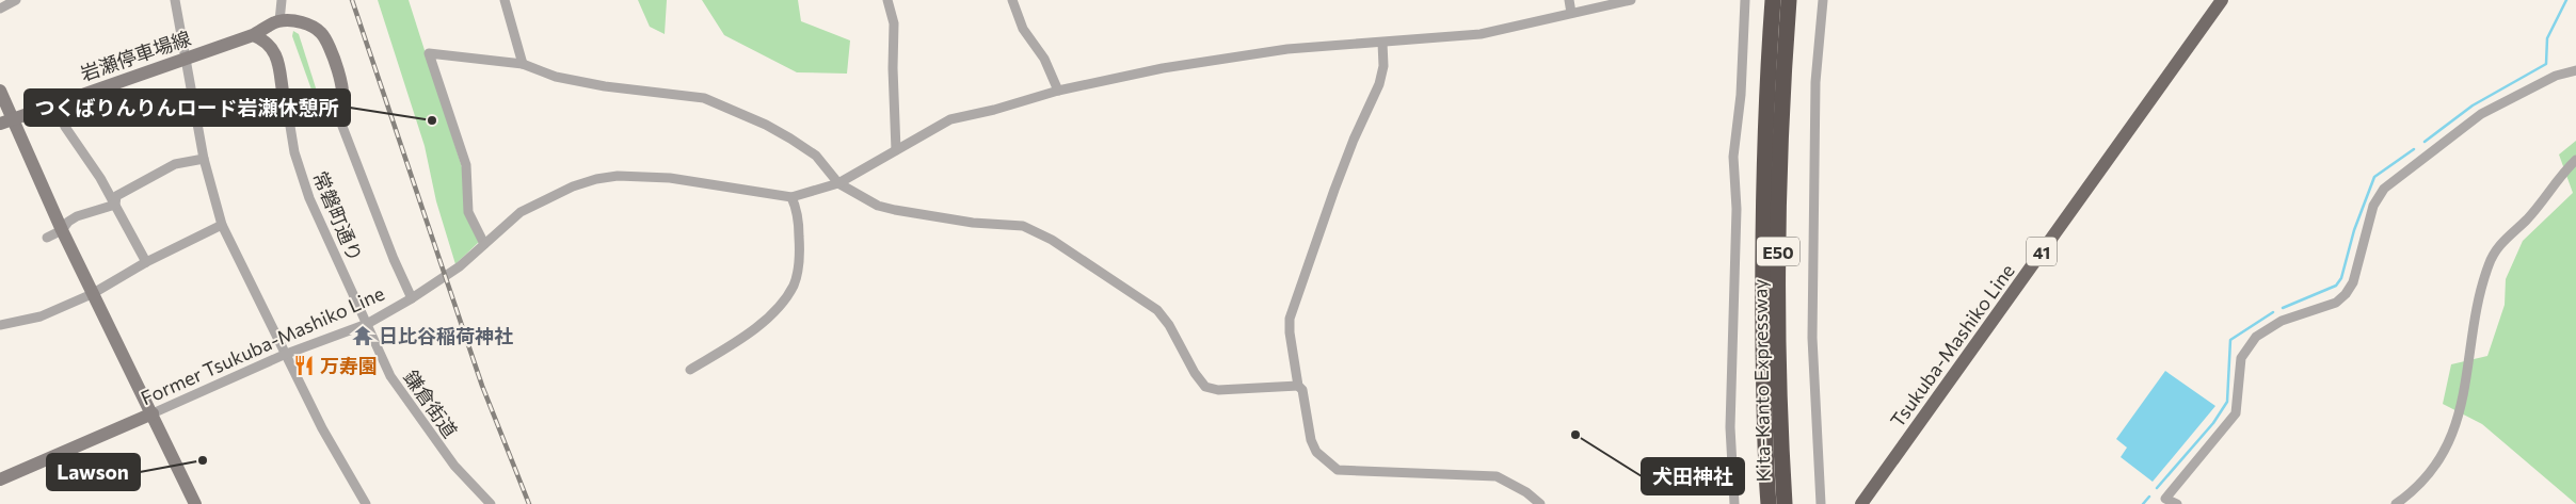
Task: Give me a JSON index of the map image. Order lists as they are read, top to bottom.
{
  "streets": {
    "highway": ["E50", "Kita-Kanto Expressway"],
    "main road": ["41", "Tsukuba-Mashiko Line"],
    "street": [
      "岩瀬停車場線",
      "常磐町通り",
      "Former Tsukuba-Mashiko Line",
      "鎌倉街道"
    ]
  },
  "crossings": [
    ["常磐町通り", "鎌倉街道"],
    ["Former Tsukuba-Mashiko Line", "鎌倉街道"]
  ],
  "places": {
    "other": ["つくばりんりんロード岩瀬休憩所", "犬田神社", "Lawson"],
    "temple": ["日比谷稲荷神社"],
    "restaurant": ["万寿園"]
  }
}
